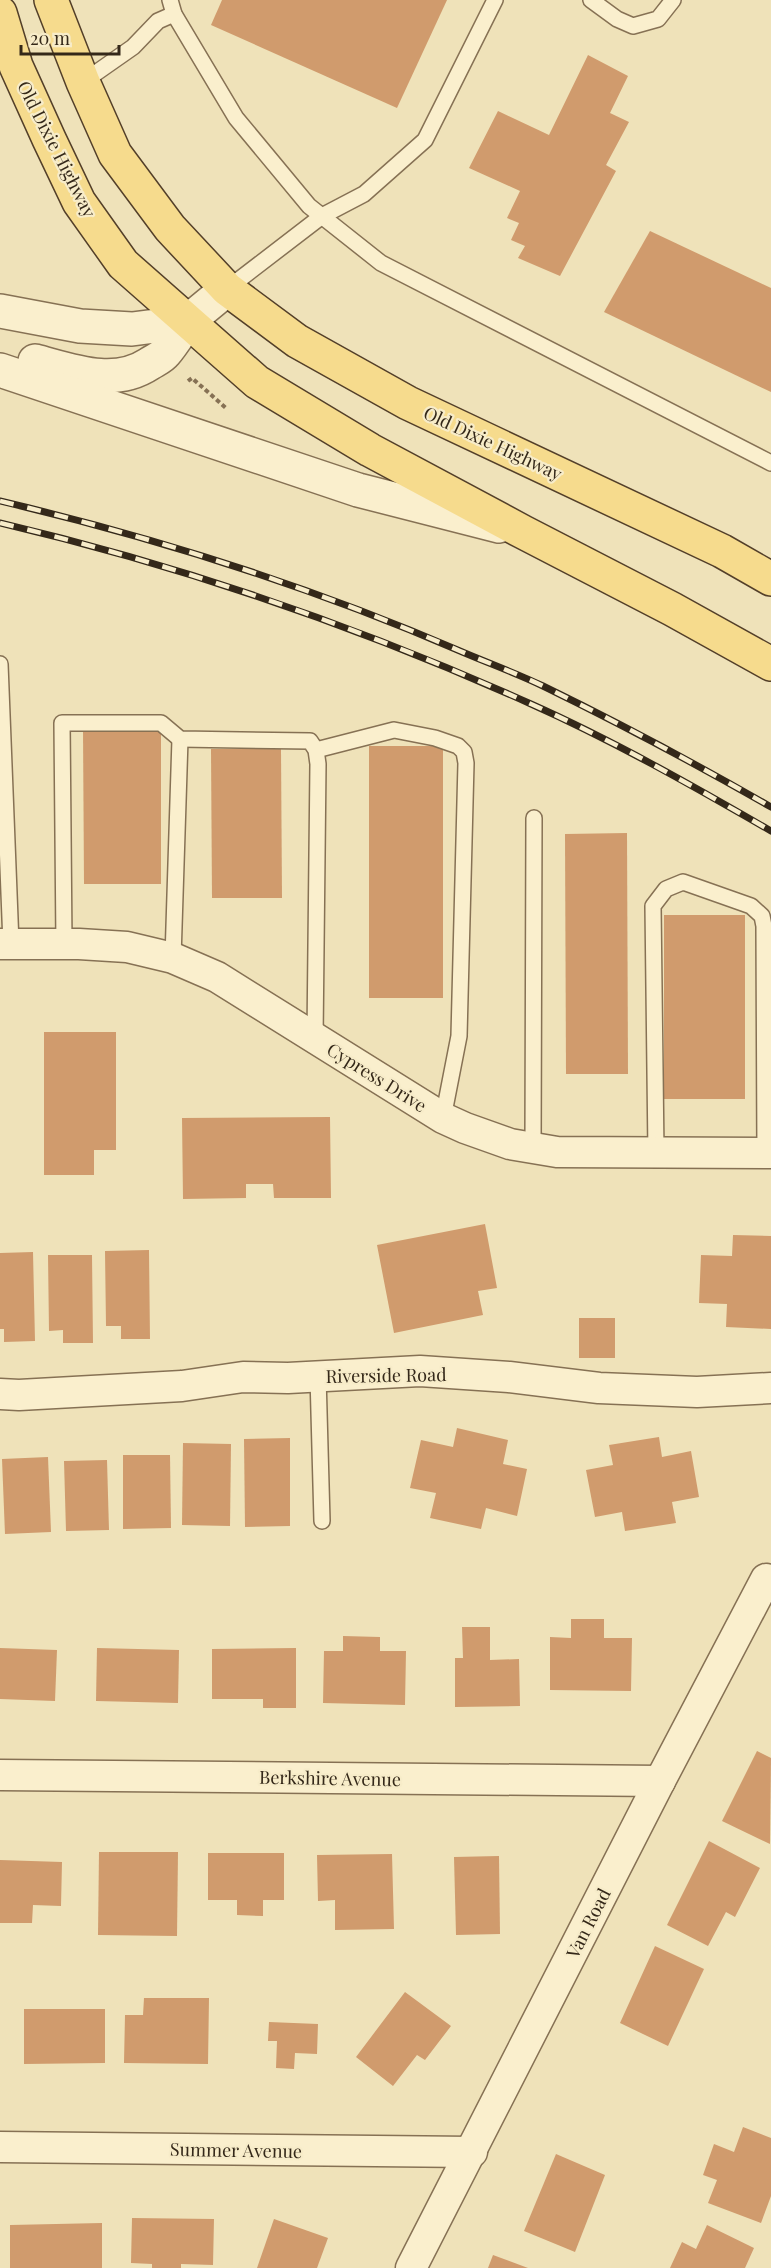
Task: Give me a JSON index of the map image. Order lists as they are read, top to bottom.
{
  "streets": {
    "main road": ["Old Dixie Highway"],
    "street": [
      "Cypress Drive",
      "Riverside Road",
      "Berkshire Avenue",
      "Van Road",
      "Summer Avenue"
    ]
  },
  "crossings": [
    ["Berkshire Avenue", "Van Road"],
    ["Van Road", "Summer Avenue"]
  ],
  "scale_bar": "20 m"
}
